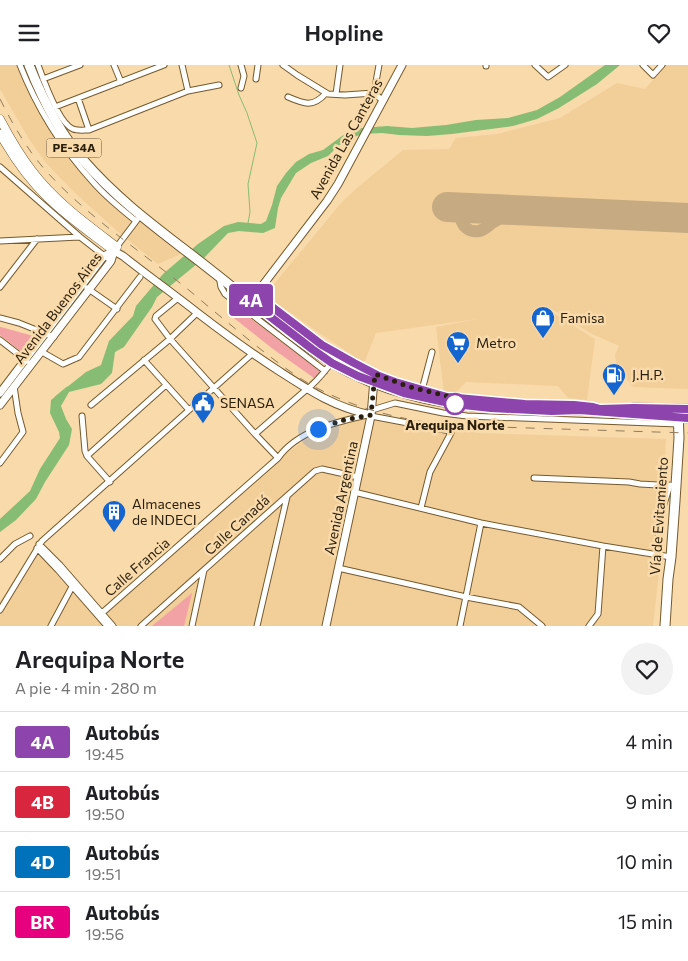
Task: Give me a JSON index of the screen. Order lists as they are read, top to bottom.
{
  "streets": {
    "highway": ["PE-34A", "Vía de Evitamiento"],
    "street": [
      "Avenida Las Canteras",
      "Avenida Buenos Aires",
      "Avenida Argentina",
      "Calle Canadá",
      "Calle Francia"
    ]
  },
  "crossings": [
    ["Avenida Las Canteras", "PE-34A"],
    ["PE-34A", "Avenida Argentina"],
    ["PE-34A", "Vía de Evitamiento"],
    ["Avenida Argentina", "Calle Canadá"]
  ],
  "places": {
    "shop": ["Famisa"],
    "supermarket": ["Metro"],
    "fuel station": ["J.H.P."],
    "other": ["Arequipa Norte"],
    "public building": ["SENASA"],
    "building": ["Almacenes de INDECI"]
  },
  "lines": ["bus line 4A"],
  "page": {
    "header": "Hopline",
    "on_map": "4A",
    "heading": ["Arequipa Norte", "A pie · 4 min · 280 m"],
    "list": [
      {
        "mark": "4A",
        "name": "Autobús",
        "note": "19:45",
        "value": "4 min"
      },
      {
        "mark": "4B",
        "name": "Autobús",
        "note": "19:50",
        "value": "9 min"
      },
      {
        "mark": "4D",
        "name": "Autobús",
        "note": "19:51",
        "value": "10 min"
      },
      {
        "mark": "BR",
        "name": "Autobús",
        "note": "19:56",
        "value": "15 min"
      }
    ]
  }
}
